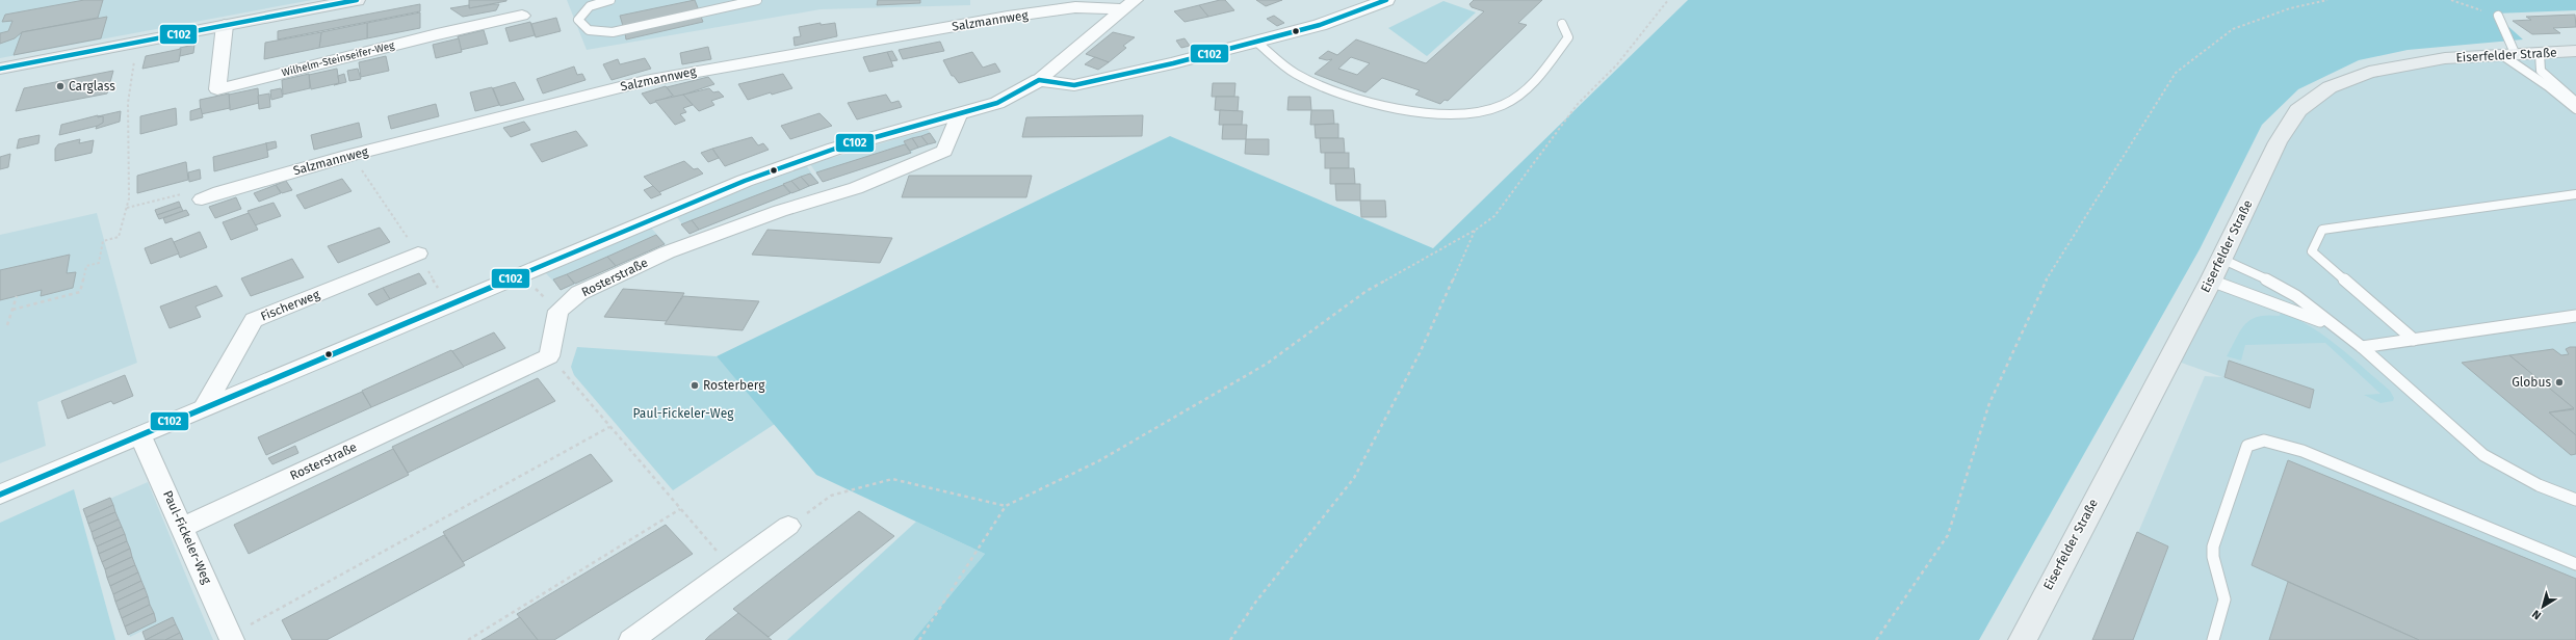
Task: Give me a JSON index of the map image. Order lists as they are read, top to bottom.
{
  "streets": {
    "main road": ["Eiserfelder Straße"],
    "street": [
      "Salzmannweg",
      "Wilhelm-Steinseifer-Weg",
      "Rosterstraße",
      "Fischerweg",
      "Paul-Fickeler-Weg"
    ]
  },
  "crossings": [
    ["Rosterstraße", "Paul-Fickeler-Weg"]
  ],
  "parks": ["Paul-Fickeler-Weg"],
  "places": ["Carglass", "Globus", "Rosterberg"],
  "lines": ["transit line C102"],
  "north": "bottom left"
}
